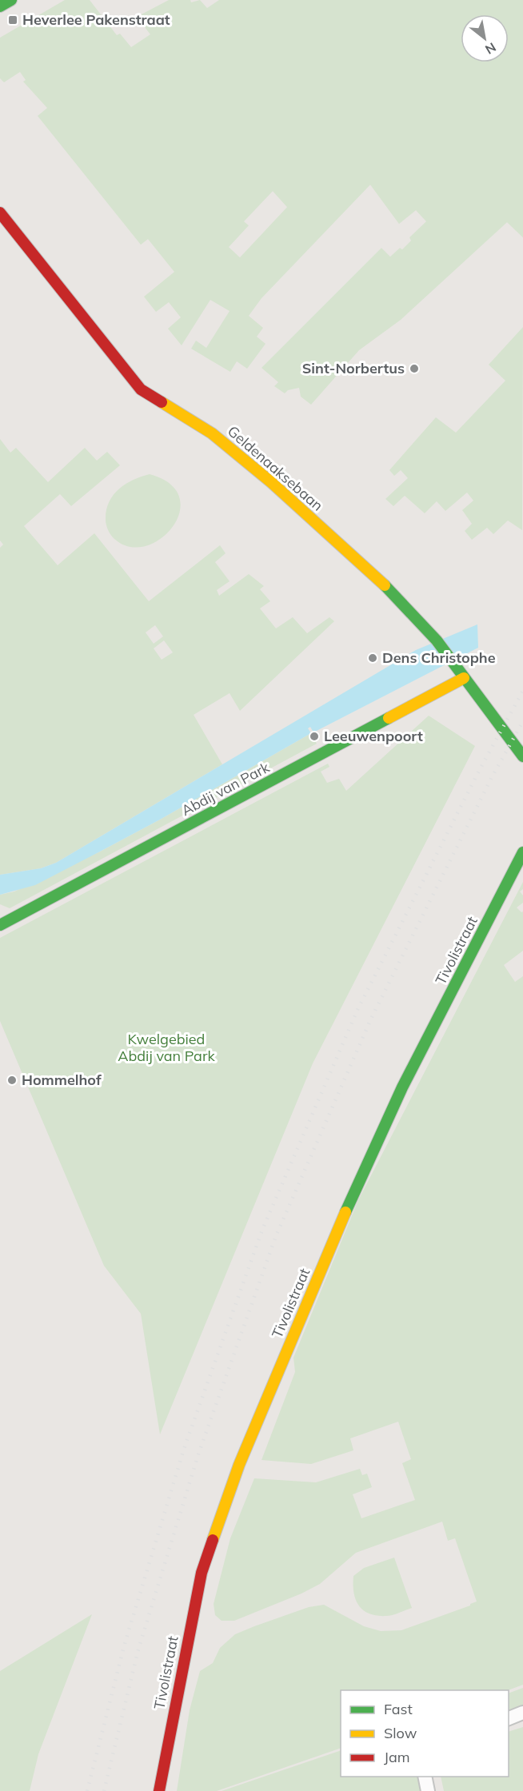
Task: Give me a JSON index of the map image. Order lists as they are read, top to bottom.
{
  "streets": {
    "street": ["Geldenaaksebaan", "Abdij van Park", "Tivolistraat"]
  },
  "crossings": [
    ["Geldenaaksebaan", "Abdij van Park"]
  ],
  "parks": ["Kwelgebied Abdij van Park"],
  "places": {
    "transit": ["Heverlee Pakenstraat"],
    "other": [
      "Sint-Norbertus",
      "Dens Christophe",
      "Leeuwenpoort",
      "Hommelhof"
    ]
  },
  "legend": ["Fast", "Slow", "Jam"],
  "north": "bottom right"
}
